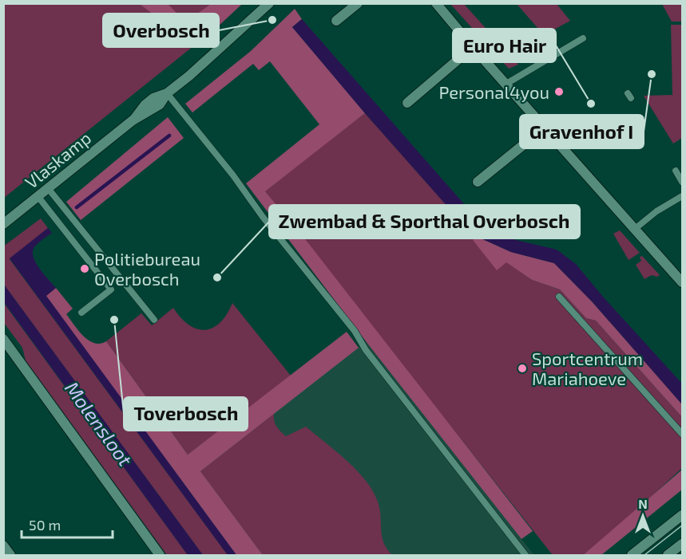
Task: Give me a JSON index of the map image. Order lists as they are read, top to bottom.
{
  "streets": {
    "street": ["Vlaskamp"]
  },
  "water": ["Molensloot"],
  "places": [
    "Overbosch",
    "Gravenhof I",
    "Personal4you",
    "Euro Hair",
    "Politiebureau Overbosch",
    "Zwembad & Sporthal Overbosch",
    "Toverbosch",
    "Sportcentrum Mariahoeve"
  ],
  "scale_bar": "50 m",
  "north": "top"
}
